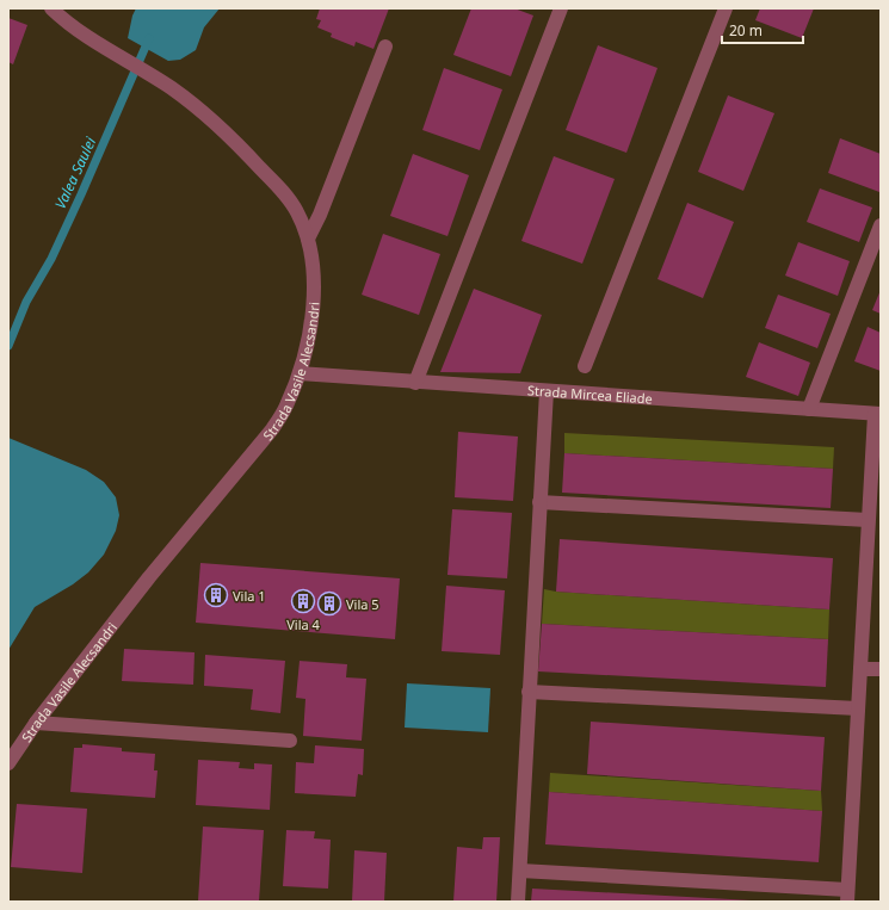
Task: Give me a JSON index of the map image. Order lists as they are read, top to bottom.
{
  "streets": {
    "street": ["Strada Vasile Alecsandri", "Strada Mircea Eliade"]
  },
  "crossings": [
    ["Strada Vasile Alecsandri", "Strada Mircea Eliade"]
  ],
  "water": ["Valea Saulei"],
  "places": {
    "building": ["Vila 1", "Vila 4", "Vila 5"]
  },
  "scale_bar": "20 m"
}
